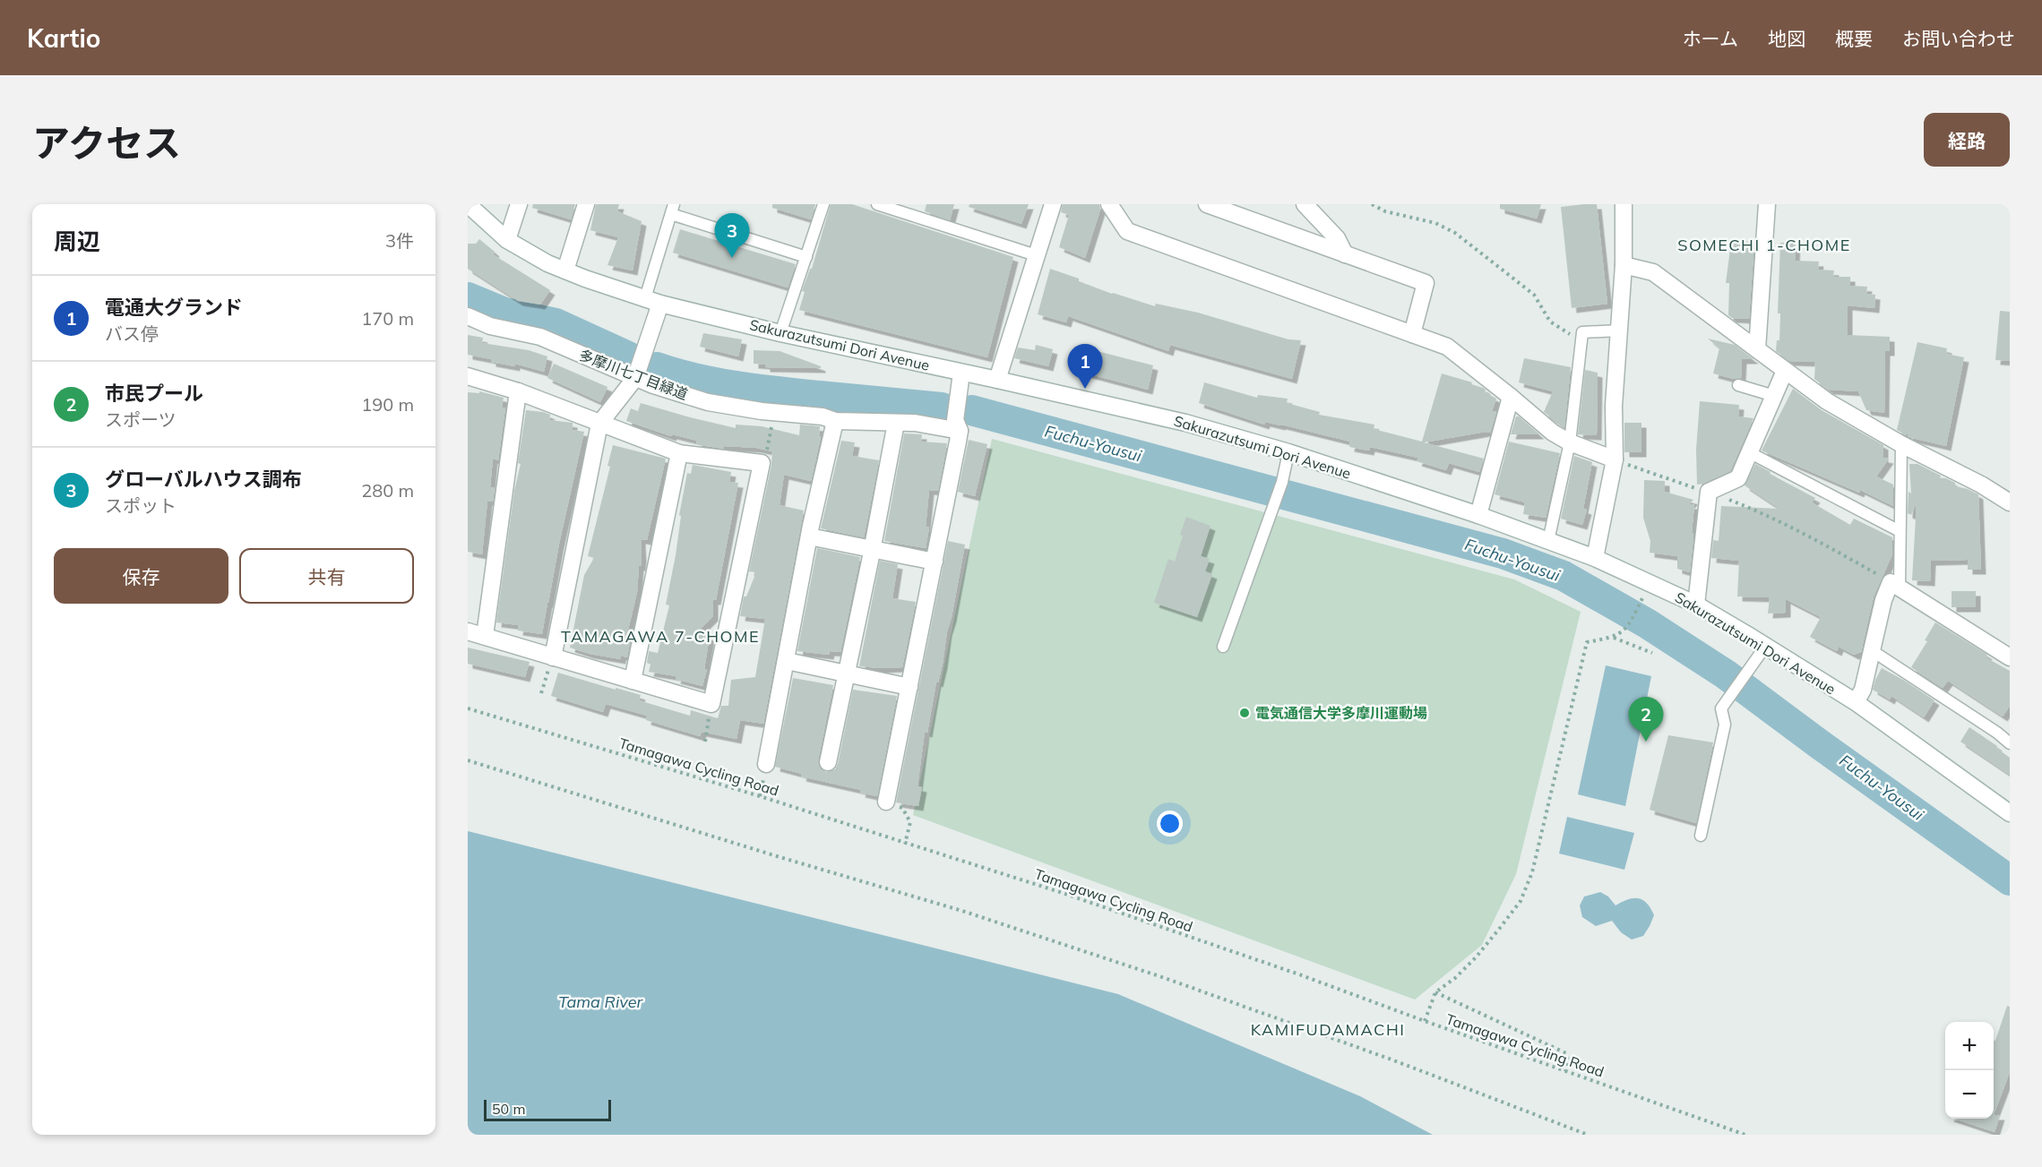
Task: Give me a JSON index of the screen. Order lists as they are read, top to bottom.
{
  "streets": {
    "street": ["Sakurazutsumi Dori Avenue", "多摩川七丁目緑道"],
    "path": ["Tamagawa Cycling Road"]
  },
  "districts": ["SOMECHI 1-CHOME", "TAMAGAWA 7-CHOME", "KAMIFUDAMACHI"],
  "water": ["Fuchu-Yousui", "Tama River"],
  "places": ["電気通信大学多摩川運動場"],
  "scale_bar": "50 m",
  "page": {
    "header": "Kartio",
    "nav": [
      "ホーム",
      "地図",
      "概要",
      "お問い合わせ"
    ],
    "title": "アクセス",
    "buttons": [
      "経路",
      ["保存", "共有"]
    ],
    "heading": ["周辺", "3件"],
    "pins": ["3", "1", "2"],
    "list": [
      {
        "mark": "1",
        "name": "電通大グランド",
        "note": "バス停",
        "value": "170 m"
      },
      {
        "mark": "2",
        "name": "市民プール",
        "note": "スポーツ",
        "value": "190 m"
      },
      {
        "mark": "3",
        "name": "グローバルハウス調布",
        "note": "スポット",
        "value": "280 m"
      }
    ],
    "map_buttons": ["+", "−"],
    "scale": "50 m"
  }
}
